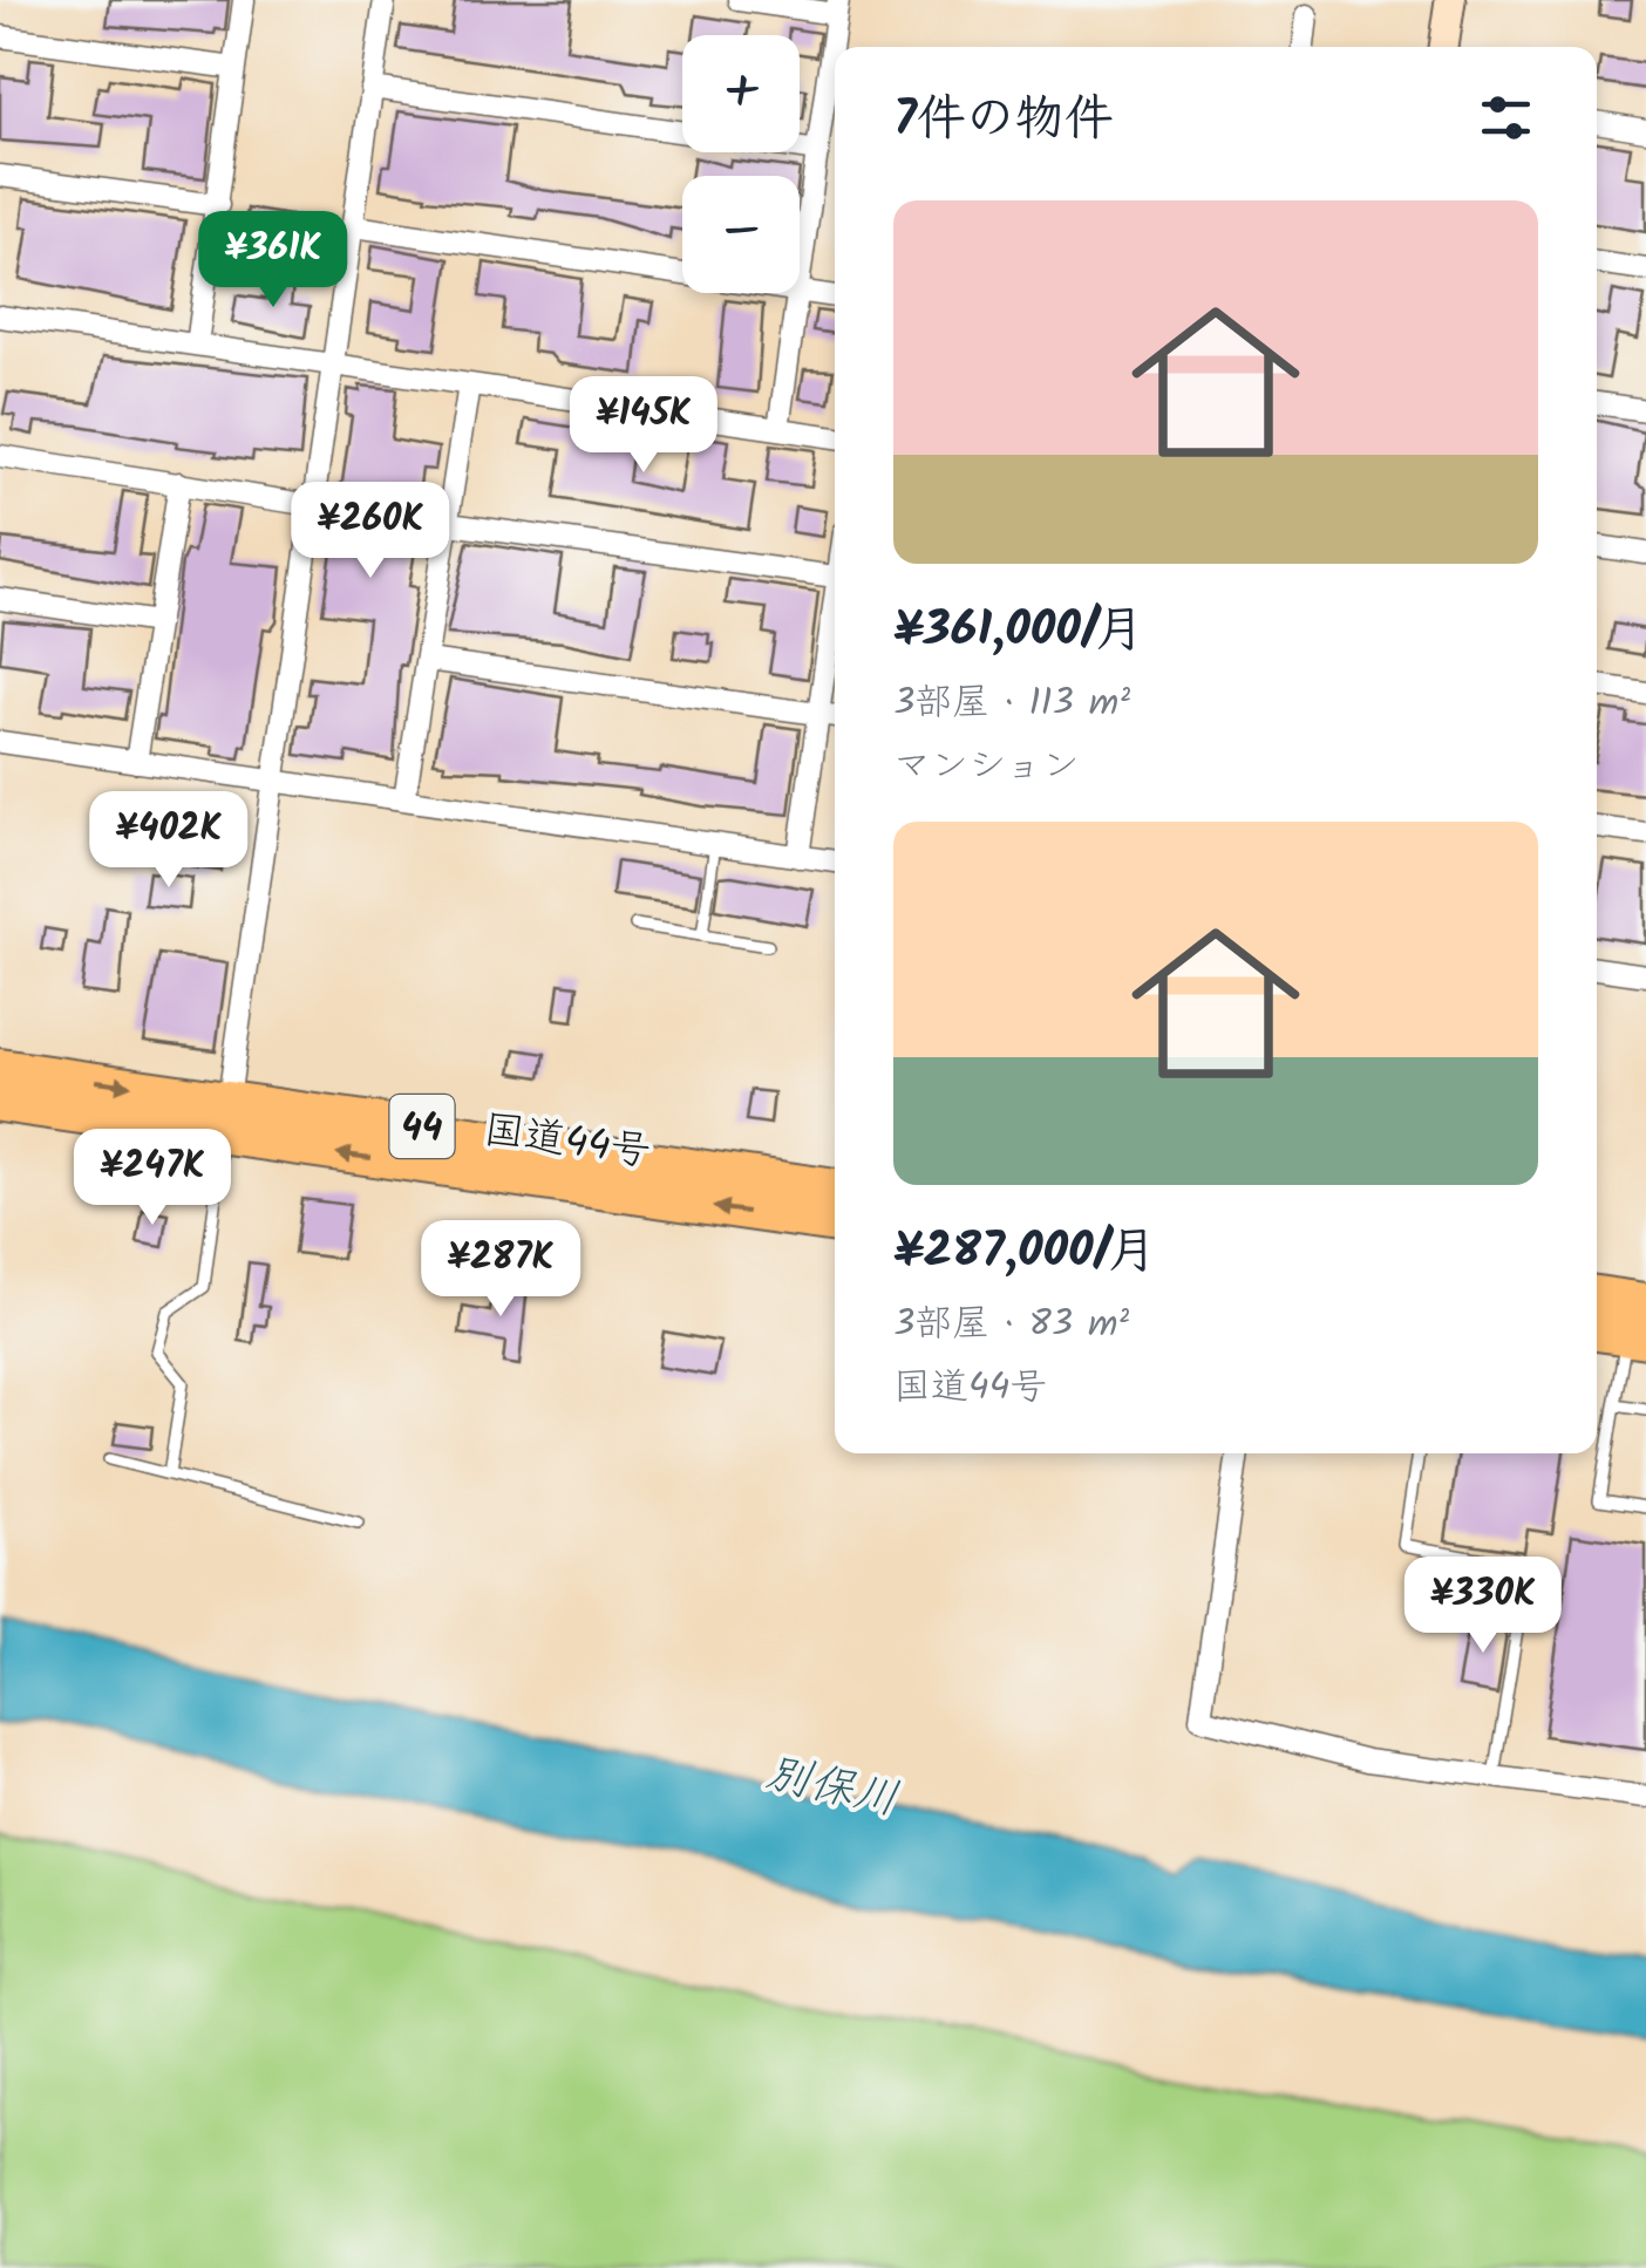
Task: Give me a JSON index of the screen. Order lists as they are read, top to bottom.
{
  "streets": {
    "highway": ["44", "国道44号"]
  },
  "water": ["別保川"],
  "page": {
    "map_buttons": ["+", "−"],
    "heading": "7件の物件",
    "list": [
      {
        "name": "¥361,000/月",
        "note": "3部屋 · 113 m² · マンション"
      },
      {
        "name": "¥287,000/月",
        "note": "3部屋 · 83 m² · 国道44号"
      }
    ],
    "price": [
      "¥361K",
      "¥145K",
      "¥260K",
      "¥402K",
      "¥247K",
      "¥287K",
      "¥330K"
    ]
  }
}
